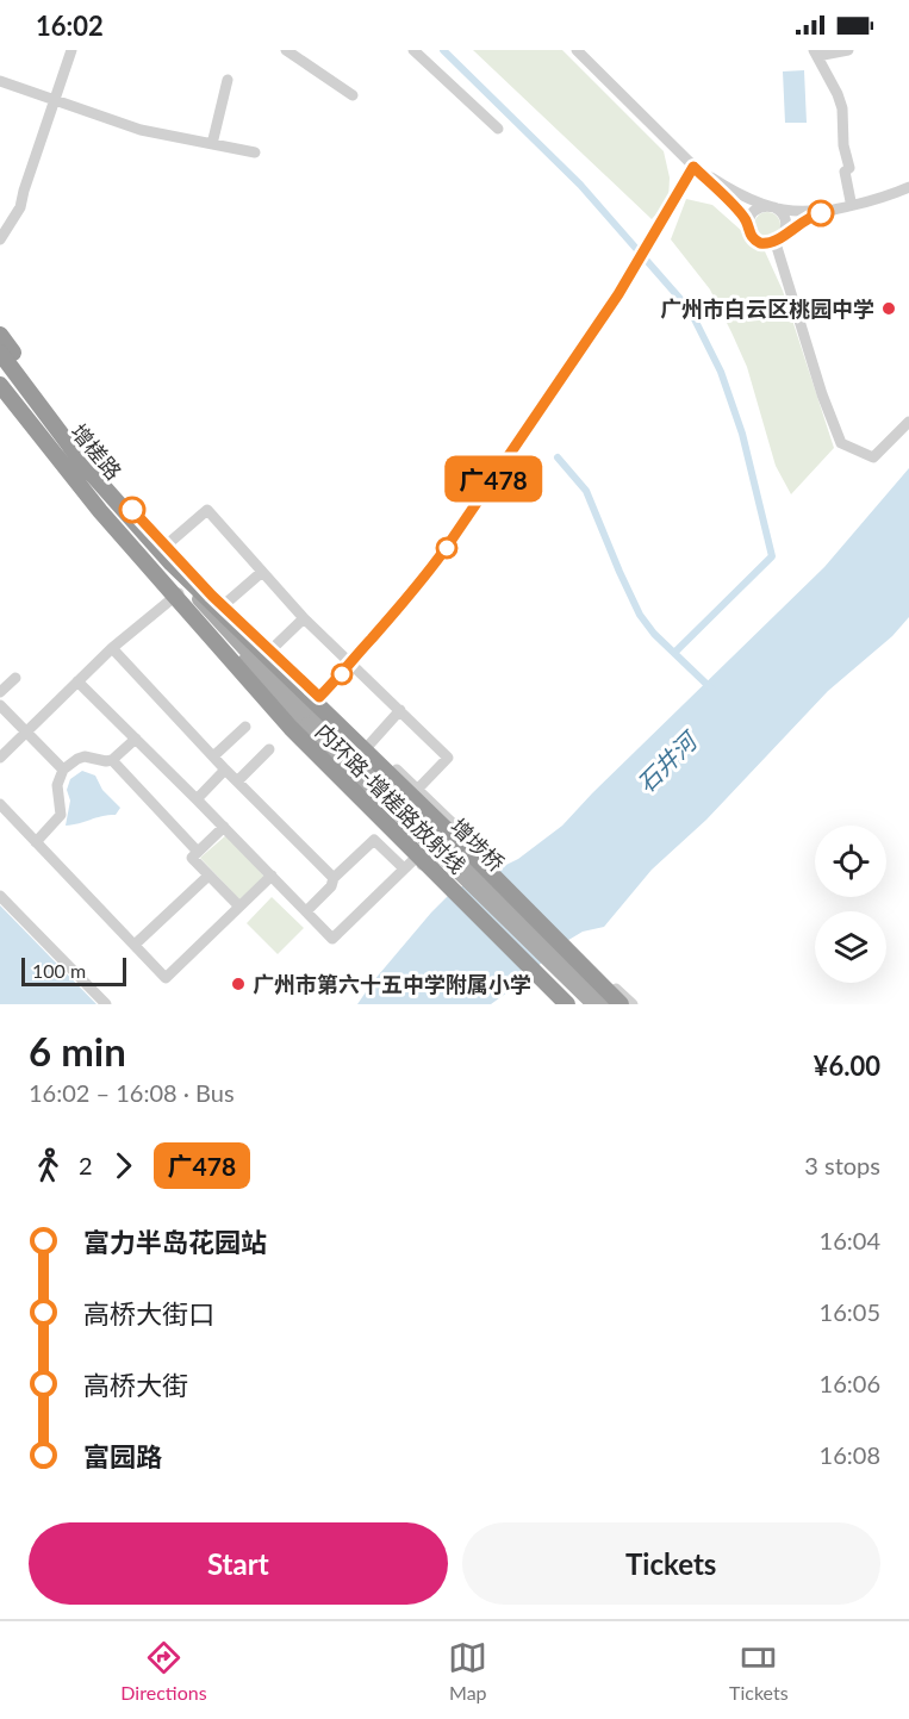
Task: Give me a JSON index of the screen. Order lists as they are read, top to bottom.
{
  "streets": {
    "highway": ["增槎路", "内环路-增槎路放射线"],
    "main road": ["增埗桥"]
  },
  "crossings": [
    ["增槎路", "内环路-增槎路放射线"],
    ["增槎路", "增埗桥"]
  ],
  "water": ["石井河"],
  "places": ["广州市白云区桃园中学", "广州市第六十五中学附属小学"],
  "lines": ["bus line 广478"],
  "scale_bar": "100 m",
  "page": {
    "status": "16:02",
    "on_map": "广478",
    "scale": "100 m",
    "heading": ["6 min", "16:02 – 16:08 · Bus", "¥6.00"],
    "legs": ["2", "广478", "3 stops"],
    "list": [
      {
        "name": "富力半岛花园站",
        "value": "16:04"
      },
      {
        "name": "高桥大街口",
        "value": "16:05"
      },
      {
        "name": "高桥大街",
        "value": "16:06"
      },
      {
        "name": "富园路",
        "value": "16:08"
      }
    ],
    "buttons": ["Start", "Tickets"],
    "tabs": ["Directions", "Map", "Tickets"]
  }
}
